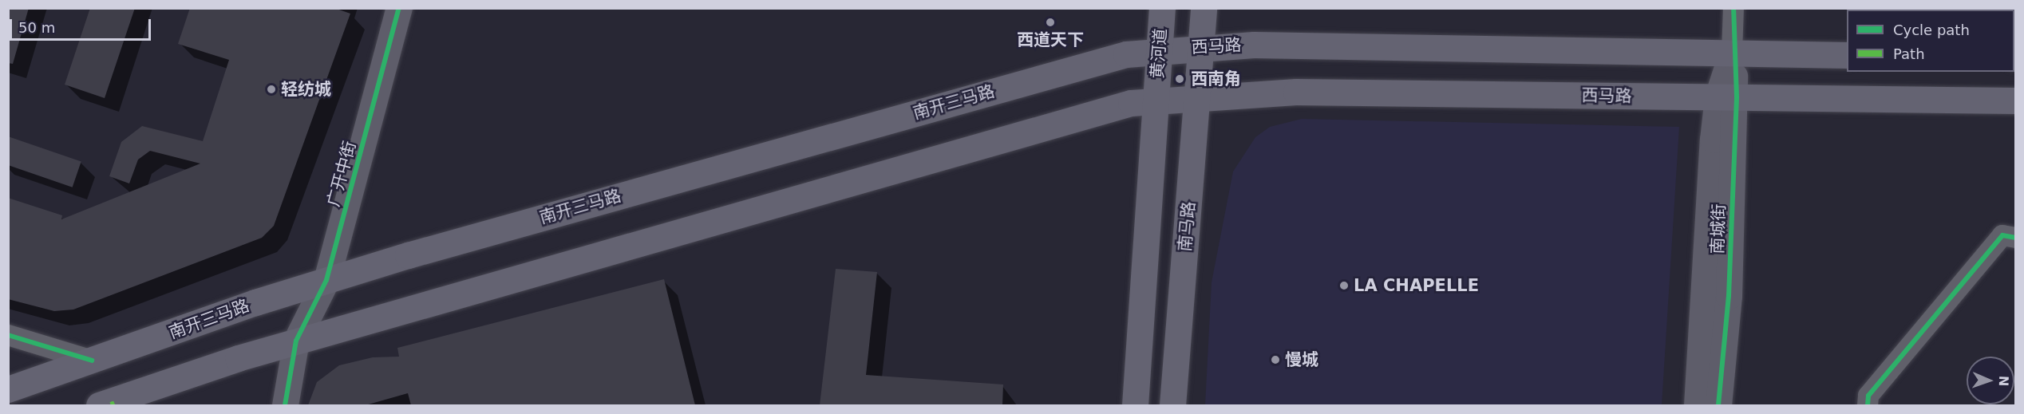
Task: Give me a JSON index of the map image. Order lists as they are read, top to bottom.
{
  "streets": {
    "main road": [
      "西马路",
      "黄河道",
      "南开三马路",
      "南马路"
    ],
    "street": ["广开中街", "南城街"]
  },
  "crossings": [
    ["西马路", "黄河道"],
    ["西马路", "南开三马路"],
    ["西马路", "南马路"],
    ["西马路", "南城街"],
    ["黄河道", "南开三马路"],
    ["南开三马路", "广开中街"]
  ],
  "places": [
    "西道天下",
    "西南角",
    "轻纺城",
    "LA CHAPELLE",
    "慢城"
  ],
  "legend": ["Cycle path", "Path"],
  "scale_bar": "50 m",
  "north": "right"
}
